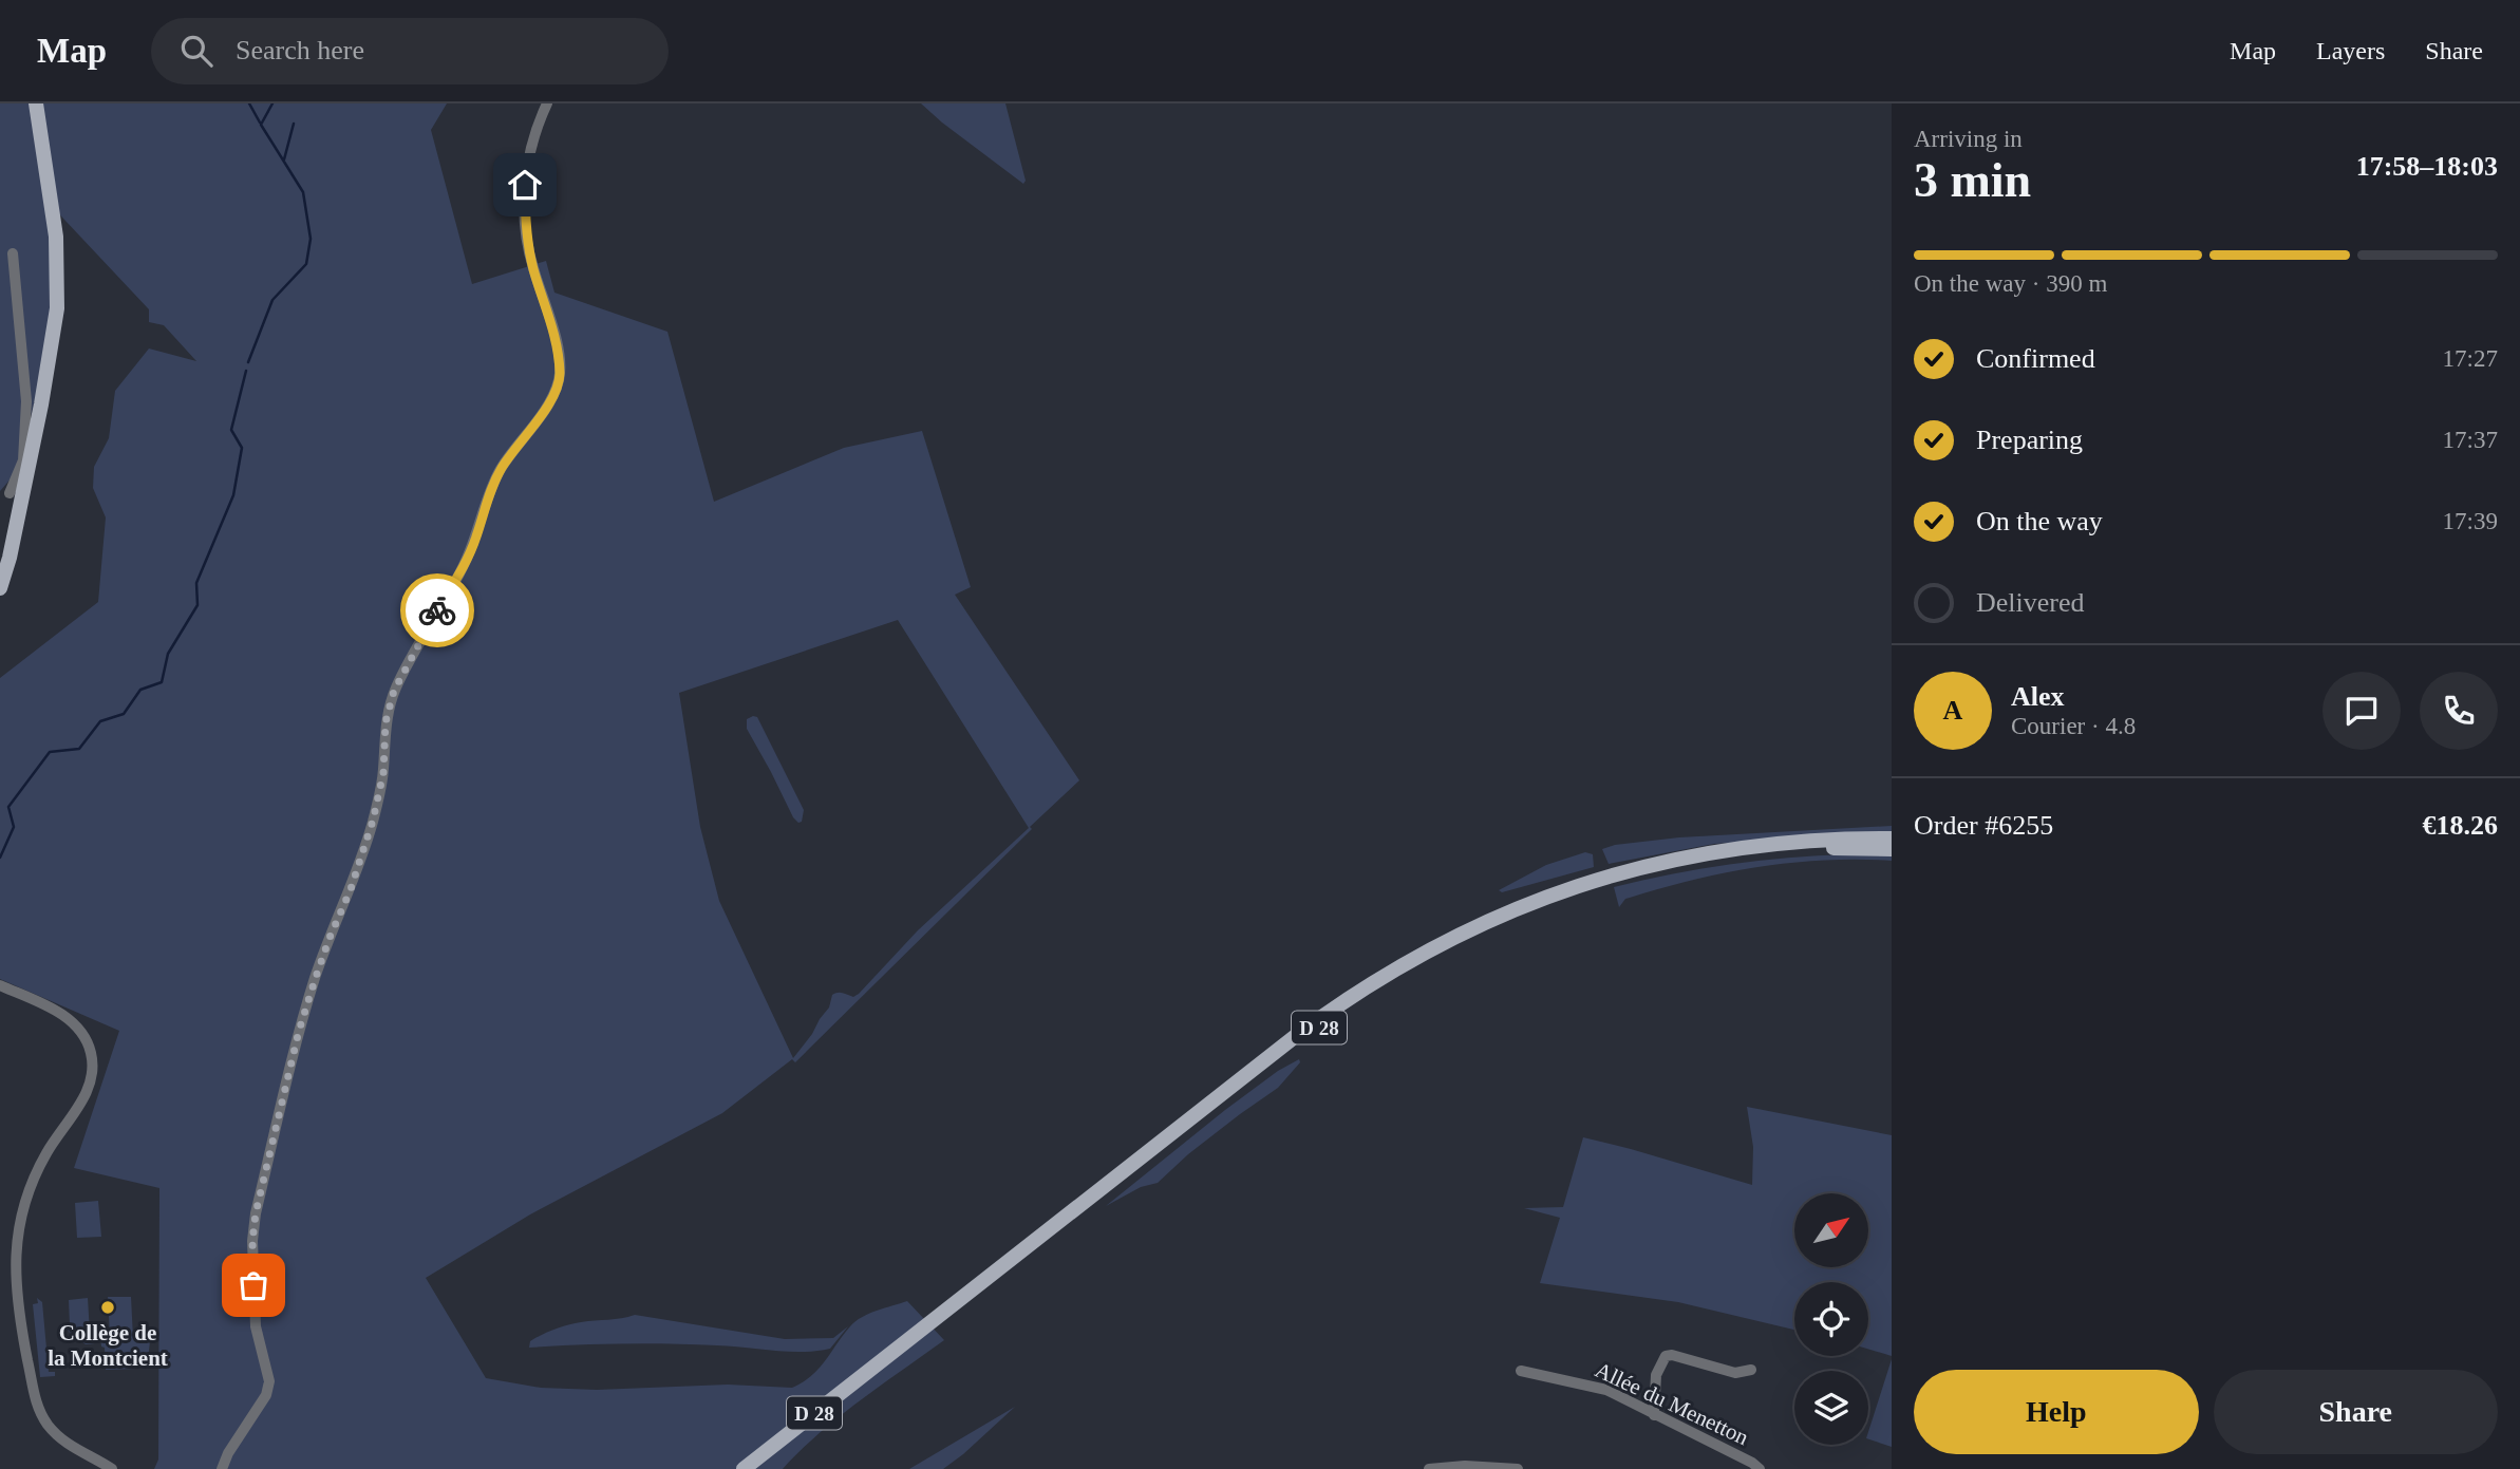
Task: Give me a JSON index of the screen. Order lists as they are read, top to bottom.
{
  "streets": {
    "main road": ["D 28"],
    "street": ["Allée du Menetton"]
  },
  "places": ["Collège de la Montcient"],
  "north": "top right",
  "page": {
    "header": "Map",
    "search": "Search here",
    "nav": ["Map", "Layers", "Share"],
    "heading": ["3 min", "Arriving in", "17:58–18:03"],
    "panel": [
      "Alex",
      "Courier · 4.8",
      "Order #6255",
      "€18.26"
    ],
    "bar": "On the way · 390 m",
    "list": [
      ["Confirmed", "17:27"],
      ["Preparing", "17:37"],
      ["On the way", "17:39"],
      "Delivered"
    ],
    "round": "A",
    "buttons": ["Help", "Share"]
  }
}
